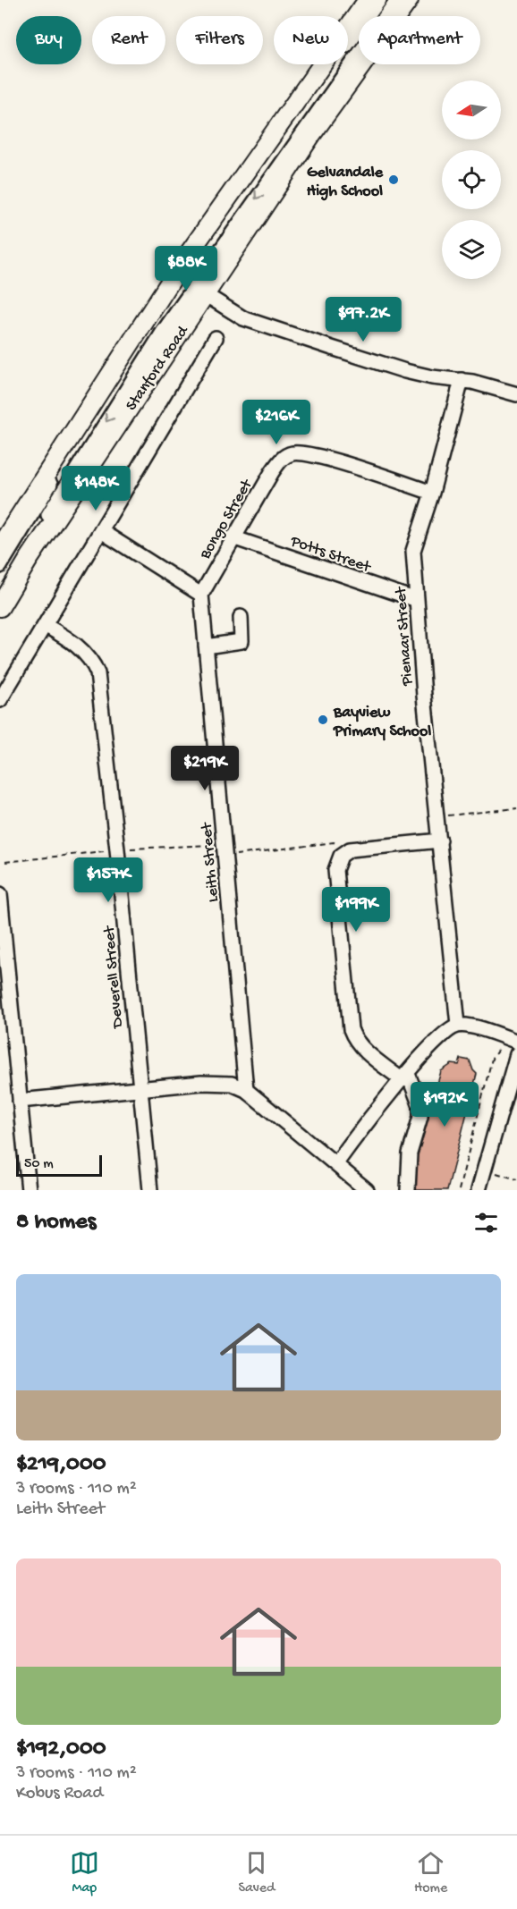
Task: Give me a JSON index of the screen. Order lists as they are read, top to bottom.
{
  "streets": {
    "main road": ["Stanford Road"],
    "street": [
      "Bongo Street",
      "Potts Street",
      "Pienaar Street",
      "Leith Street",
      "Deverell Street"
    ]
  },
  "crossings": [
    ["Stanford Road", "Deverell Street"],
    ["Bongo Street", "Potts Street"],
    ["Bongo Street", "Pienaar Street"],
    ["Bongo Street", "Leith Street"],
    ["Potts Street", "Pienaar Street"]
  ],
  "places": ["Gelvandale High School", "Bayview Primary School"],
  "scale_bar": "50 m",
  "north": "left",
  "page": {
    "chip": [
      "Buy",
      "Rent",
      "Filters",
      "New",
      "Apartment"
    ],
    "price": [
      "$88K",
      "$97.2K",
      "$216K",
      "$148K",
      "$219K",
      "$157K",
      "$199K",
      "$192K"
    ],
    "scale": "50 m",
    "heading": "8 homes",
    "list": [
      {
        "name": "$219,000",
        "note": "3 rooms · 110 m² · Leith Street"
      },
      {
        "name": "$192,000",
        "note": "3 rooms · 110 m² · Kobus Road"
      }
    ],
    "tabs": ["Map", "Saved", "Home"]
  }
}
